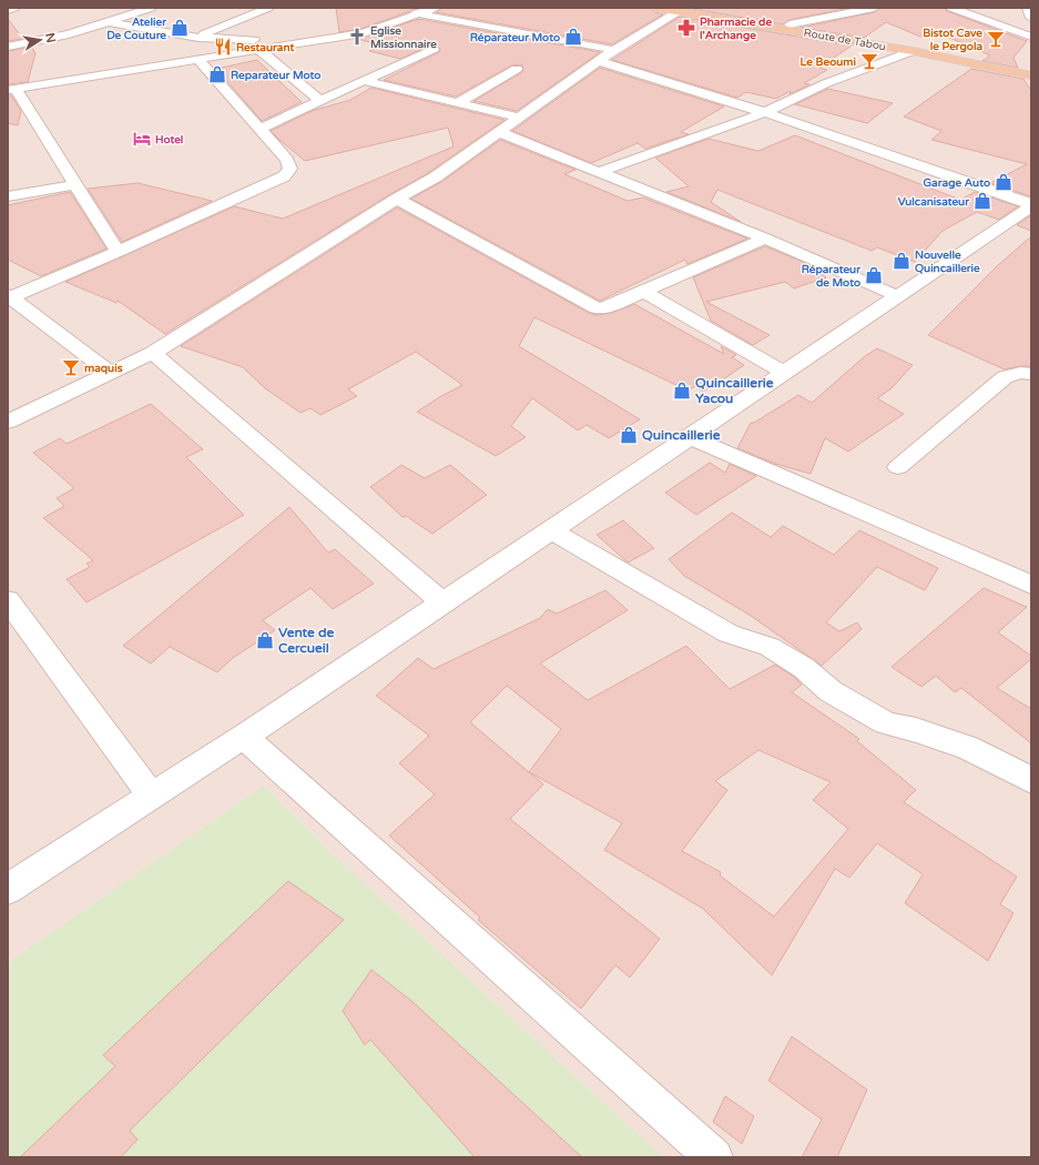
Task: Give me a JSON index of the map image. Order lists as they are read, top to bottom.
{
  "streets": {
    "main road": ["Route de Tabou"]
  },
  "places": {
    "shop": [
      "Atelier De Couture",
      "Réparateur Moto",
      "Reparateur Moto",
      "Garage Auto",
      "Vulcanisateur",
      "Nouvelle Quincaillerie",
      "Réparateur de Moto",
      "Quincaillerie Yacou",
      "Quincaillerie",
      "Vente de Cercueil"
    ],
    "pharmacy": ["Pharmacie de l'Archange"],
    "church": ["Eglise Missionnaire"],
    "bar": ["Bistot Cave le Pergola", "Le Beoumi", "maquis"],
    "restaurant": ["Restaurant"],
    "hotel": ["Hotel"]
  },
  "north": "right"
}
